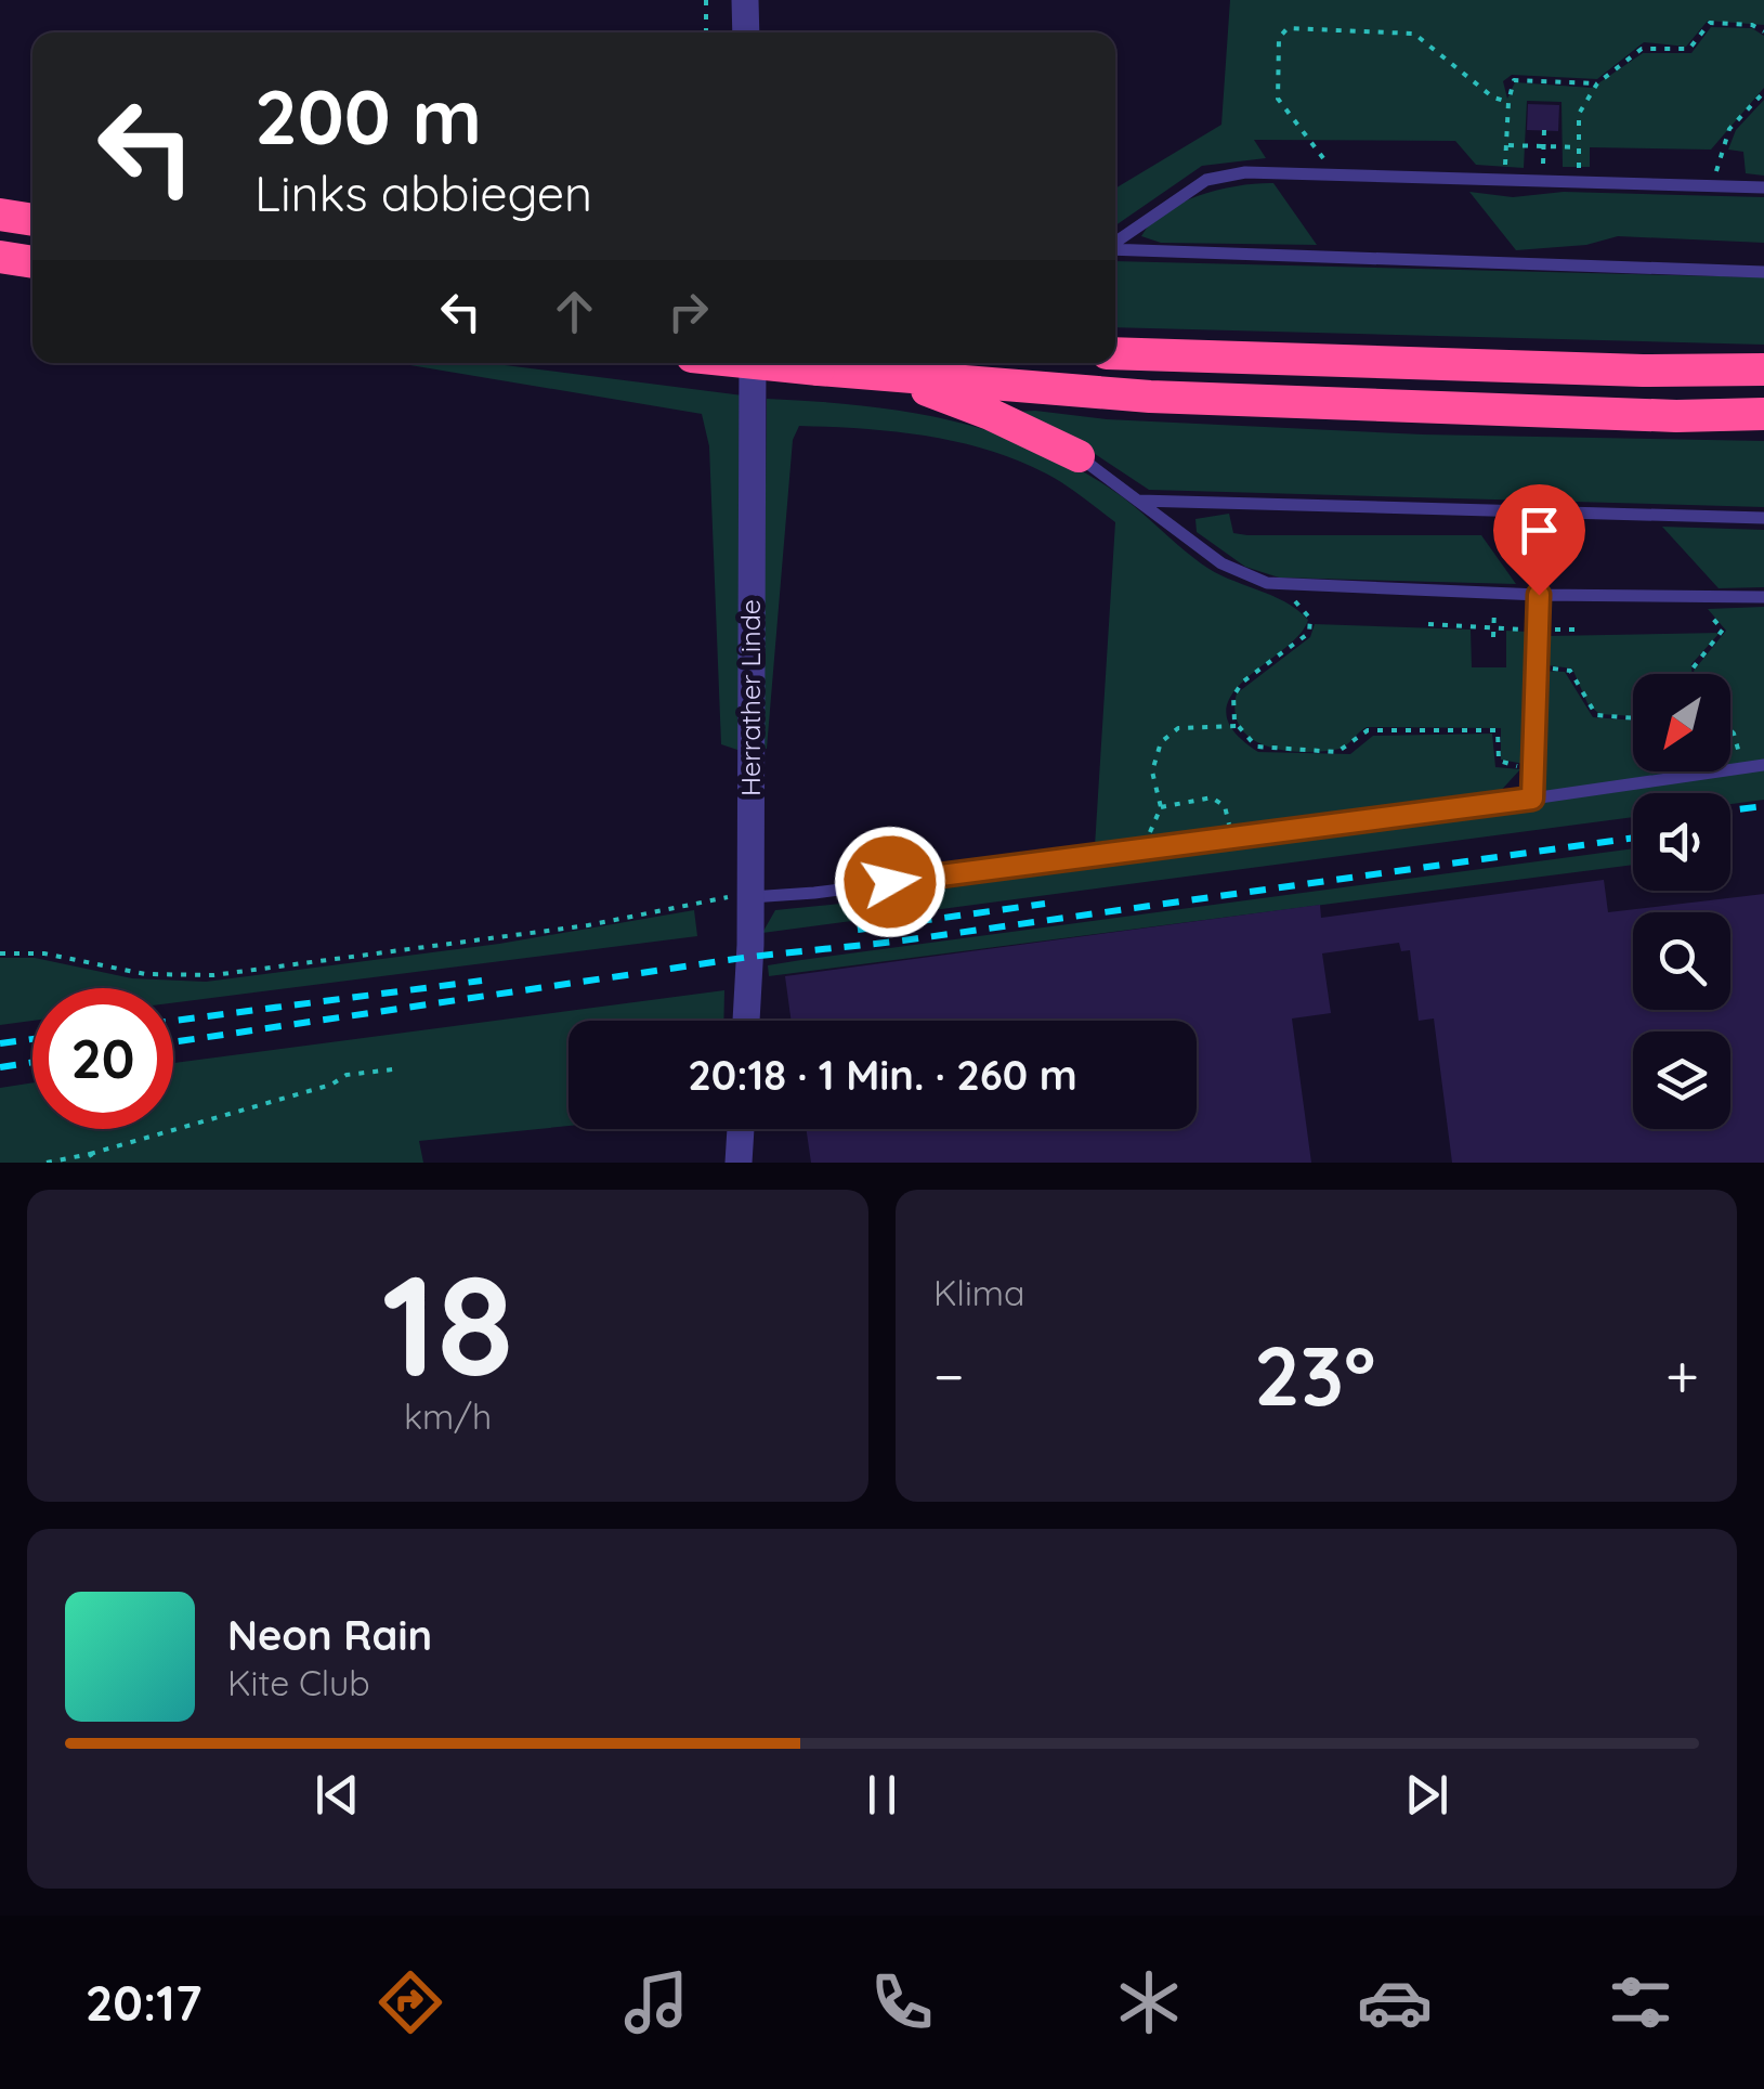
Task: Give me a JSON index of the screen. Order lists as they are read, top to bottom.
{
  "streets": {
    "street": ["Herrather Linde"]
  },
  "north": "bottom left",
  "page": {
    "turn": ["200 m", "Links abbiegen"],
    "limit": "20",
    "trip": "20:18 · 1 Min. · 260 m",
    "tile": [
      ["18", "km/h"],
      "Klima"
    ],
    "heat": ["−", "23°", "+"],
    "song": ["Neon Rain", "Kite Club"],
    "tabs": "20:17"
  }
}
